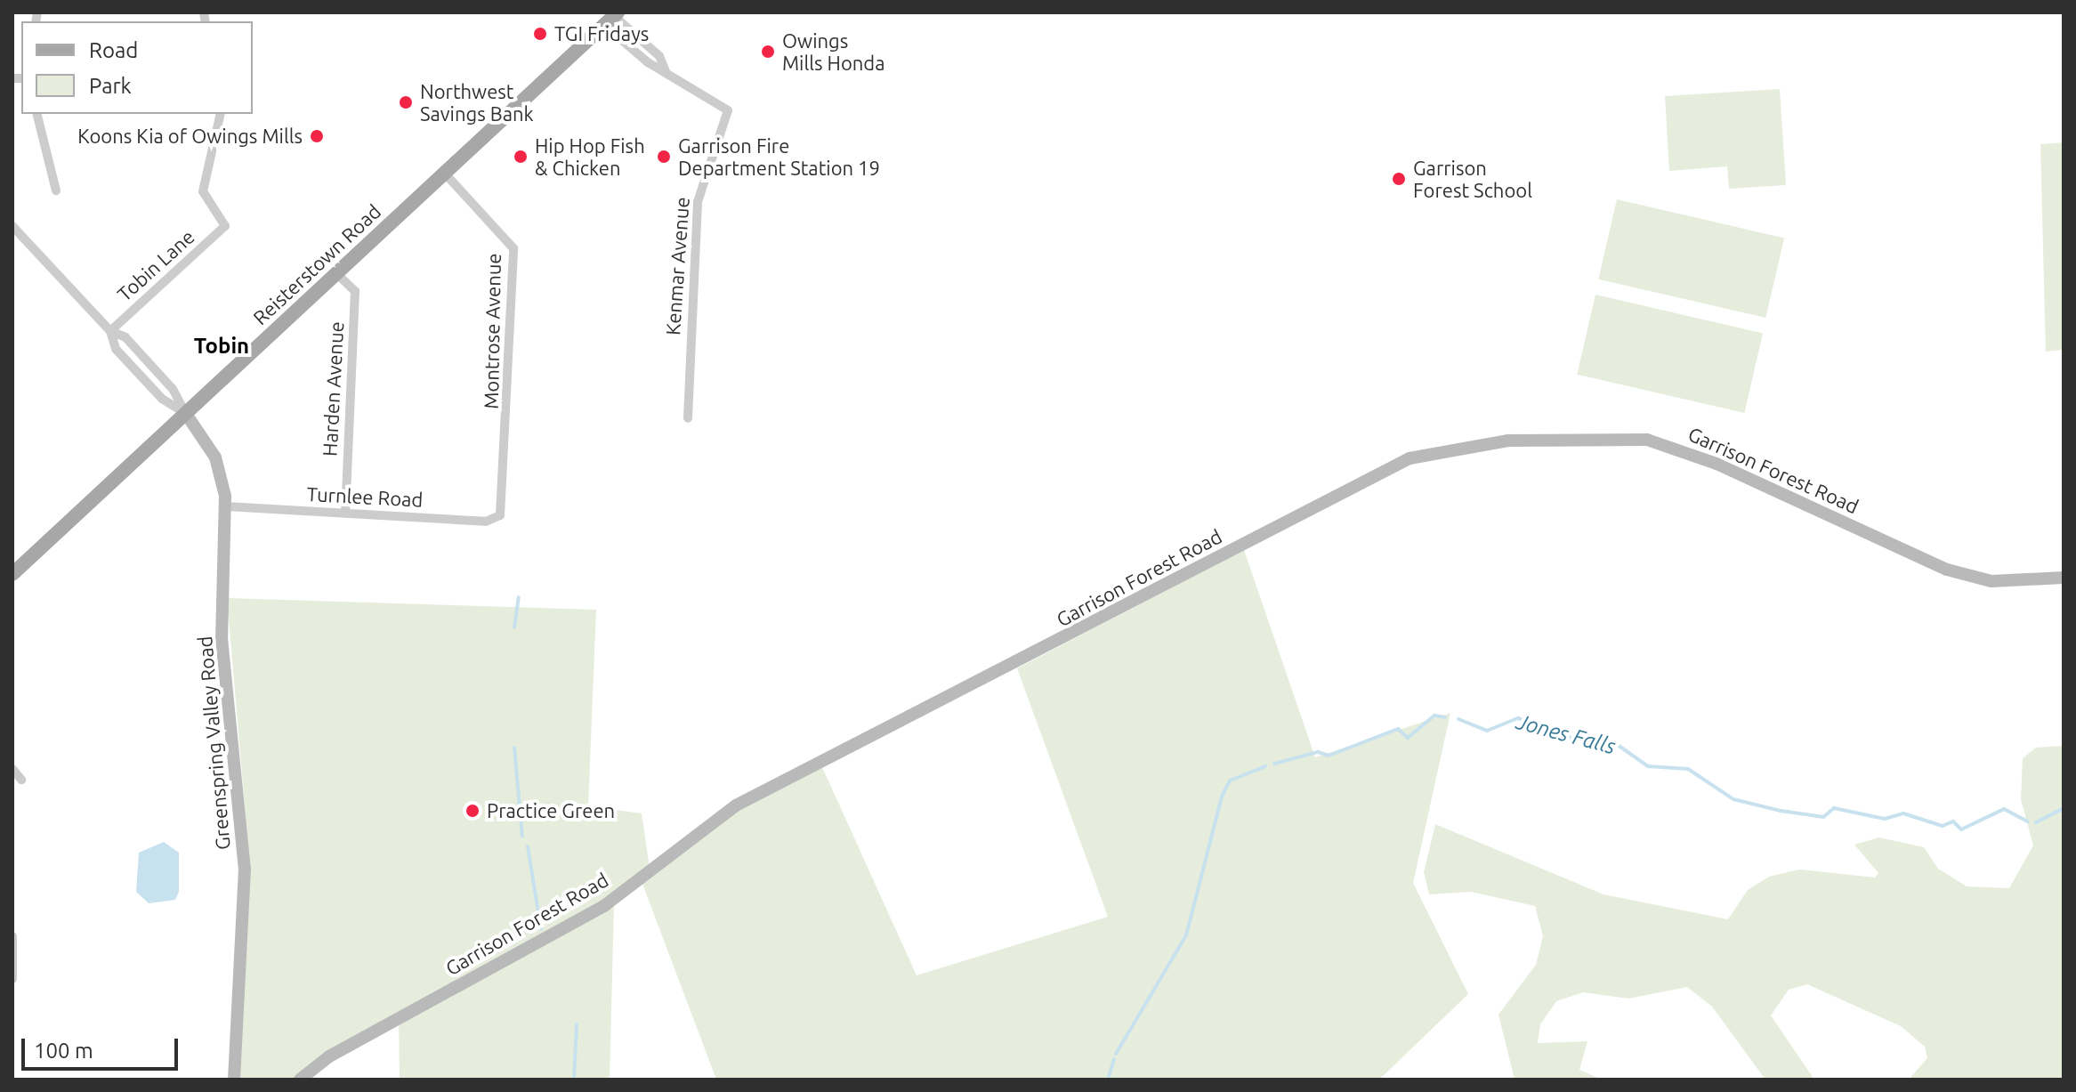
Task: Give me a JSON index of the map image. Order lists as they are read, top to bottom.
{
  "streets": {
    "main road": ["Reisterstown Road", "Garrison Forest Road", "Greenspring Valley Road"],
    "street": [
      "Tobin Lane",
      "Kenmar Avenue",
      "Montrose Avenue",
      "Harden Avenue",
      "Turnlee Road"
    ]
  },
  "crossings": [
    ["Reisterstown Road", "Kenmar Avenue"],
    ["Reisterstown Road", "Montrose Avenue"],
    ["Reisterstown Road", "Harden Avenue"],
    ["Reisterstown Road", "Greenspring Valley Road"],
    ["Tobin Lane", "Greenspring Valley Road"],
    ["Montrose Avenue", "Turnlee Road"],
    ["Harden Avenue", "Turnlee Road"],
    ["Turnlee Road", "Greenspring Valley Road"]
  ],
  "districts": ["Tobin"],
  "water": ["Jones Falls"],
  "places": [
    "TGI Fridays",
    "Owings Mills Honda",
    "Northwest Savings Bank",
    "Koons Kia of Owings Mills",
    "Hip Hop Fish & Chicken",
    "Garrison Fire Department Station 19",
    "Garrison Forest School",
    "Practice Green"
  ],
  "legend": ["Road", "Park"],
  "scale_bar": "100 m"
}
